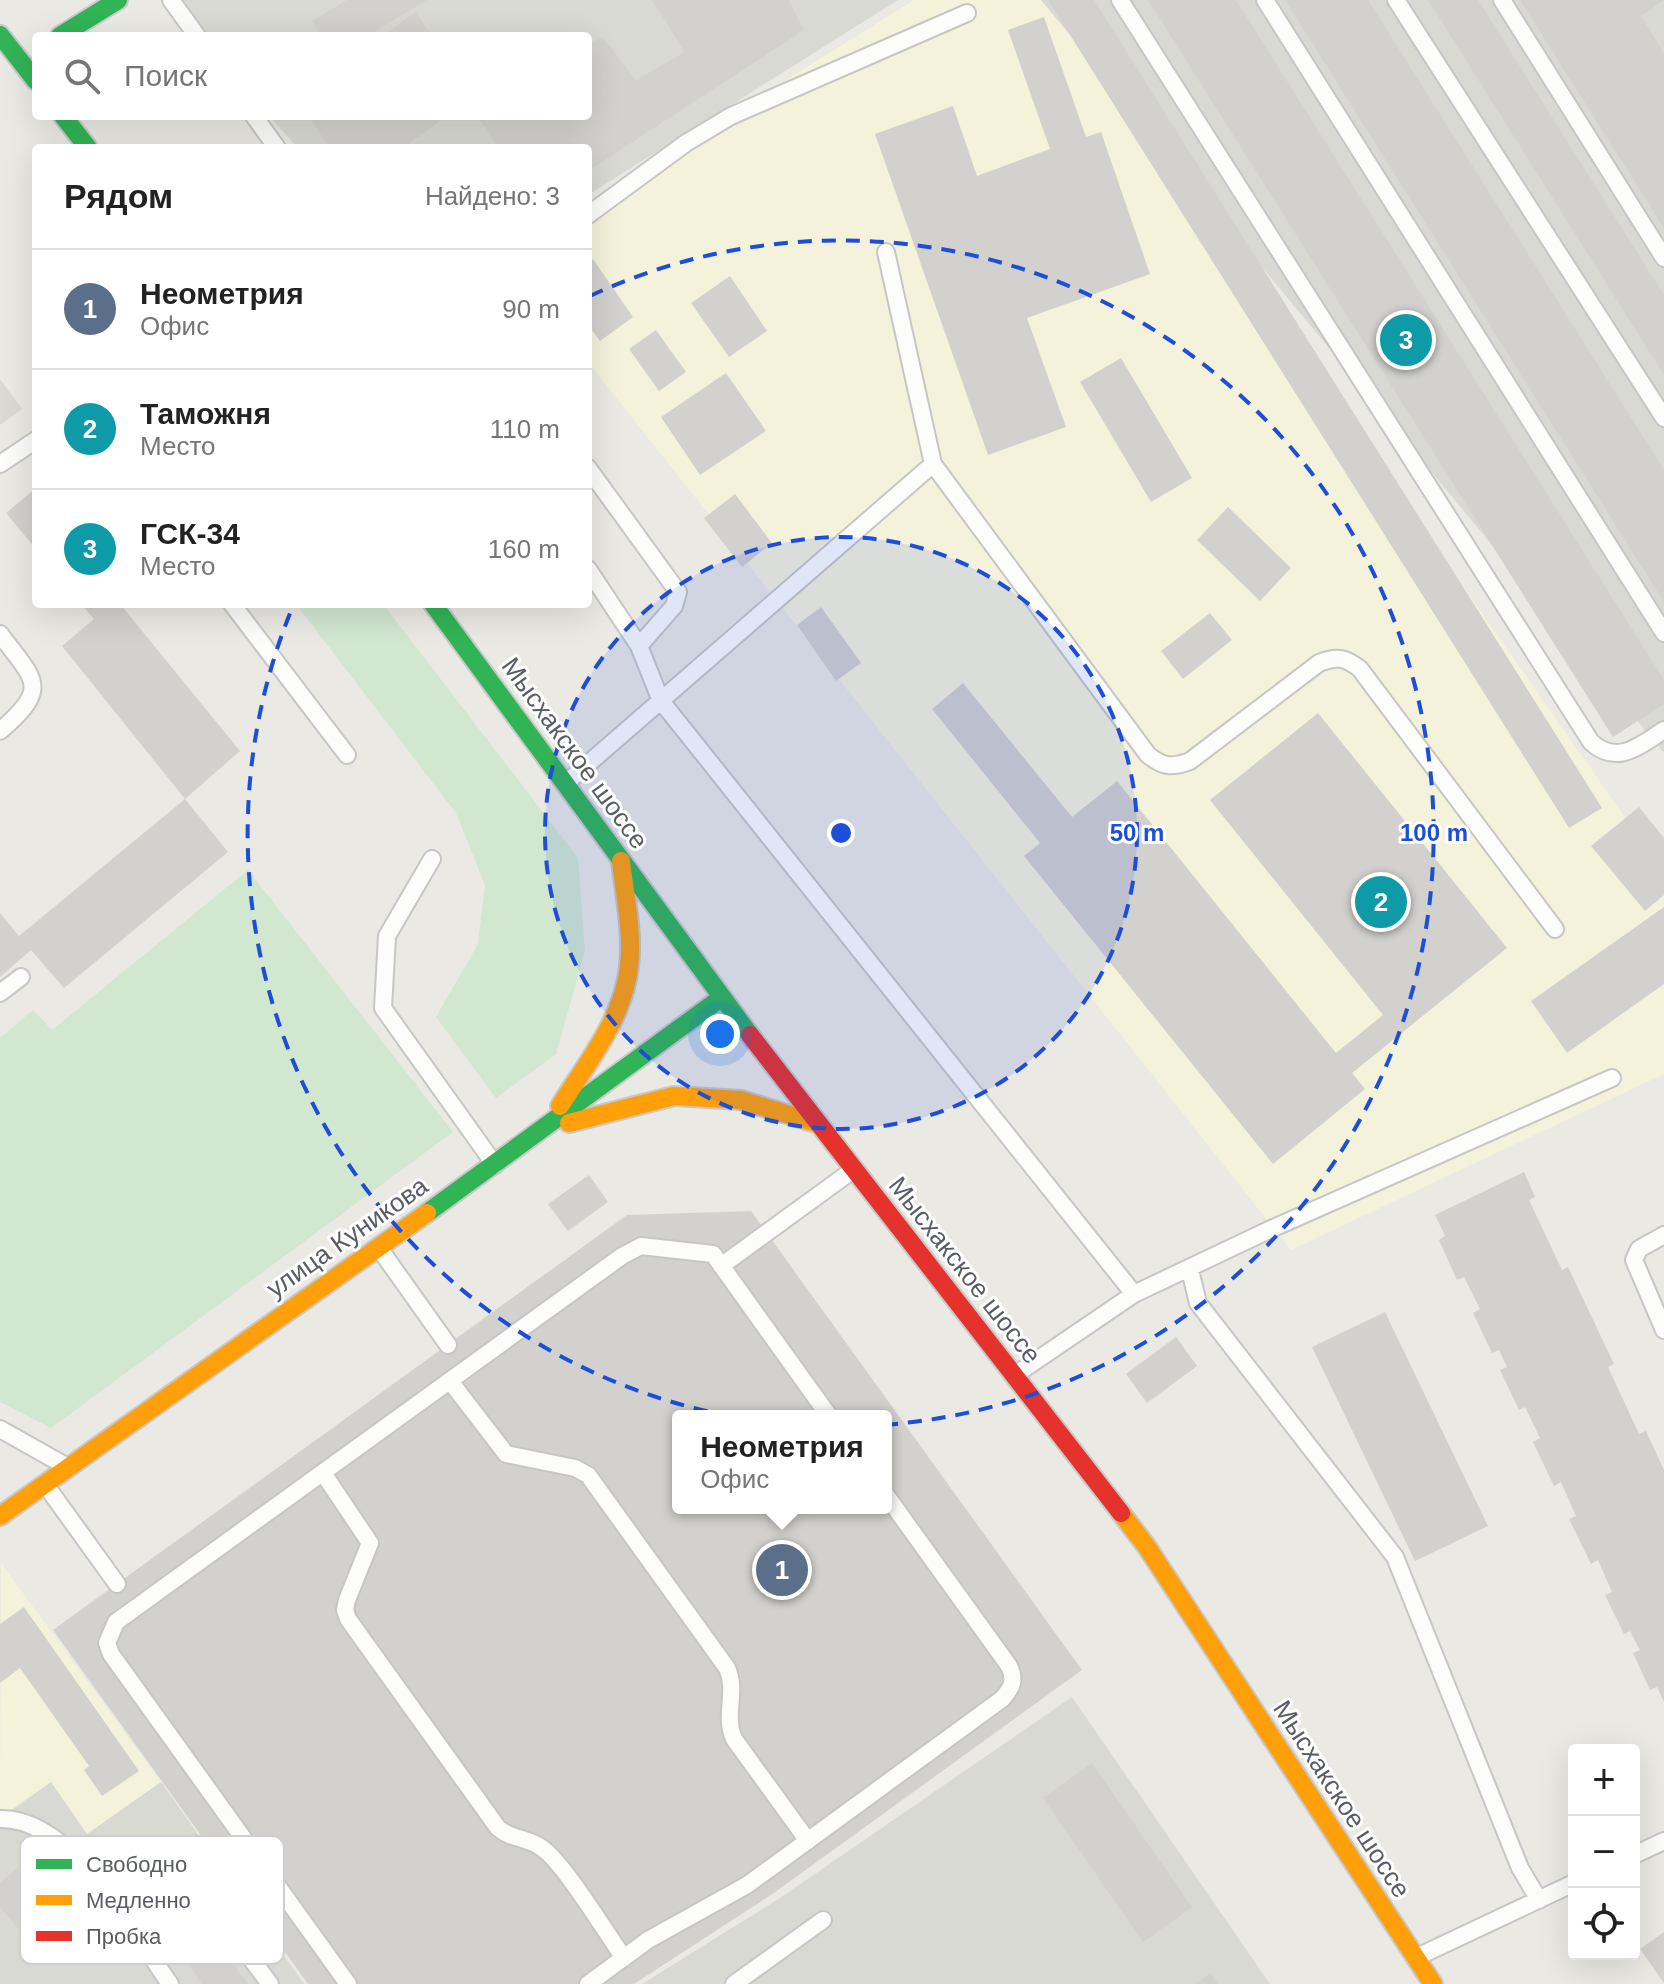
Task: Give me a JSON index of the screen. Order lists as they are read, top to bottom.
{
  "streets": {
    "street": ["Мысхакское шоссе", "улица Куникова"]
  },
  "crossings": [
    ["Мысхакское шоссе", "улица Куникова"]
  ],
  "legend": ["Свободно", "Медленно", "Пробка"],
  "page": {
    "search": "Поиск",
    "heading": ["Рядом", "Найдено: 3"],
    "list": [
      {
        "mark": "1",
        "name": "Неометрия",
        "note": "Офис",
        "value": "90 m"
      },
      {
        "mark": "2",
        "name": "Таможня",
        "note": "Место",
        "value": "110 m"
      },
      {
        "mark": "3",
        "name": "ГСК-34",
        "note": "Место",
        "value": "160 m"
      }
    ],
    "pins": ["3", "2", "1"],
    "popup": ["Неометрия", "Офис"],
    "map_buttons": ["+", "−"]
  },
  "rings": ["50 m", "100 m"]
}
